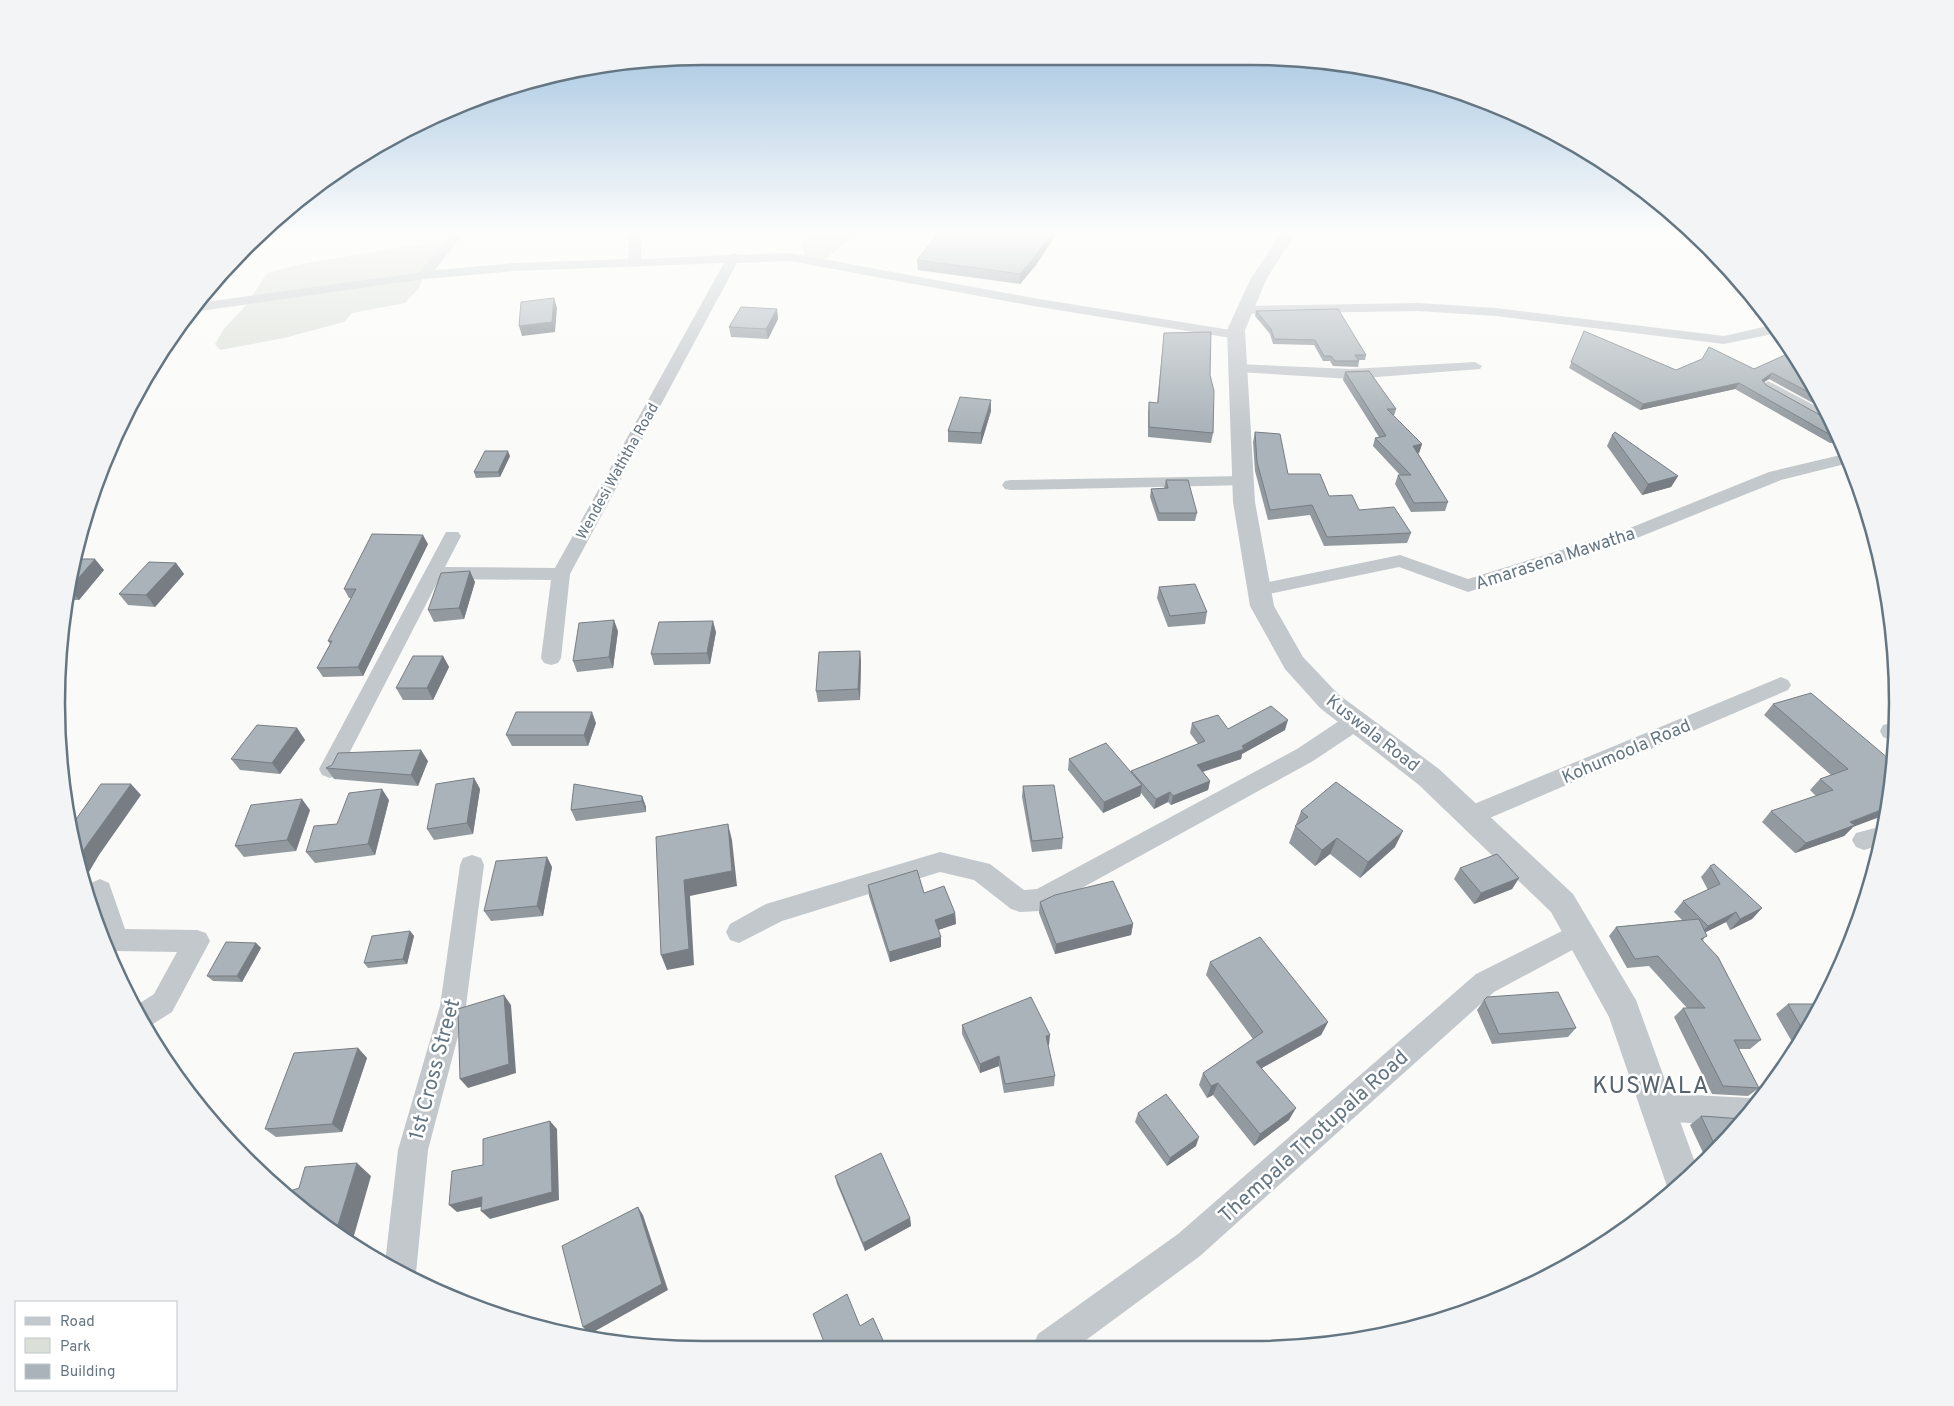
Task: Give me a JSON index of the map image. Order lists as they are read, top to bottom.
{
  "streets": {
    "street": [
      "Wendesi Waththa Road",
      "Amarasena Mawatha",
      "Kuswala Road",
      "Kohumoola Road",
      "1st Cross Street",
      "Thempala Thotupala Road"
    ]
  },
  "crossings": [
    ["Amarasena Mawatha", "Kuswala Road"],
    ["Kuswala Road", "Kohumoola Road"],
    ["Kuswala Road", "Thempala Thotupala Road"]
  ],
  "districts": ["KUSWALA"],
  "legend": ["Road", "Park", "Building"]
}
